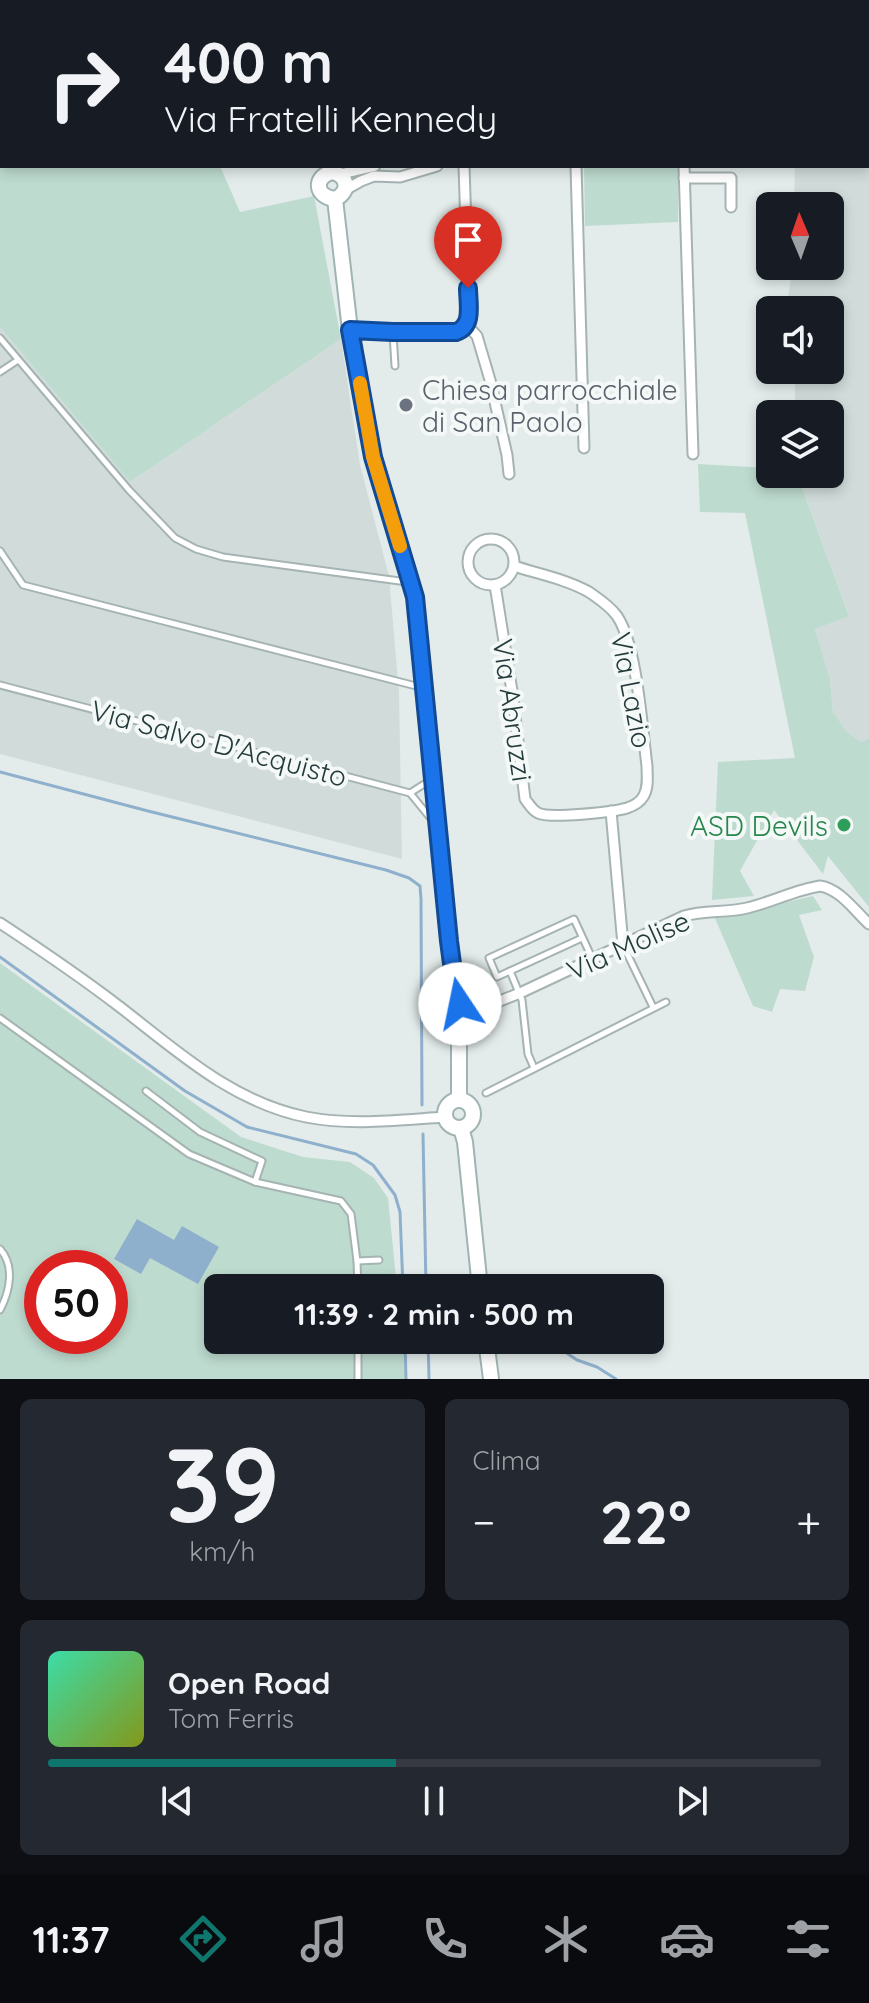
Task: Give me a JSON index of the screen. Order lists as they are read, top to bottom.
{
  "streets": {
    "street": ["Via Lazio", "Via Abruzzi", "Via Molise"],
    "lane": ["Via Salvo D'Acquisto"]
  },
  "crossings": [
    ["Via Lazio", "Via Abruzzi"]
  ],
  "places": ["Chiesa parrocchiale di San Paolo", "ASD Devils"],
  "north": "top",
  "page": {
    "turn": ["400 m", "Via Fratelli Kennedy"],
    "limit": "50",
    "trip": "11:39 · 2 min · 500 m",
    "tile": [
      ["39", "km/h"],
      "Clima"
    ],
    "heat": ["−", "22°", "+"],
    "song": ["Open Road", "Tom Ferris"],
    "tabs": "11:37"
  }
}
